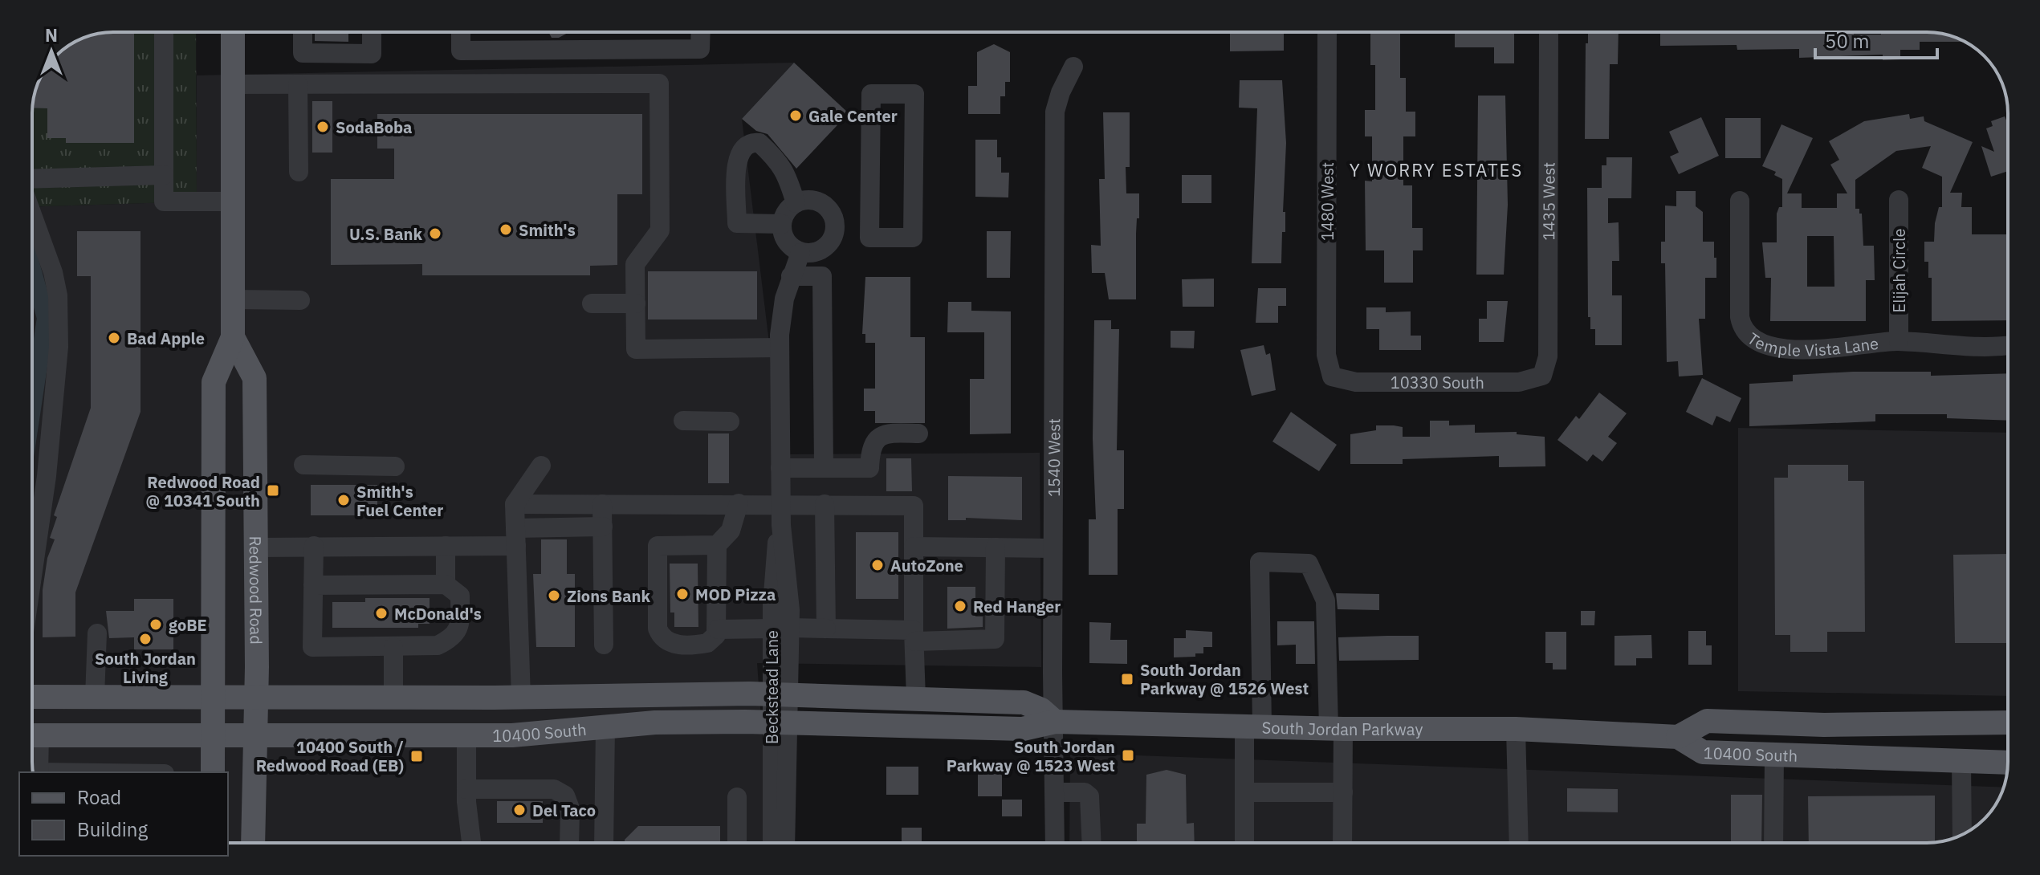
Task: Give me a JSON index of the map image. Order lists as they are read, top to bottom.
{
  "streets": {
    "main road": ["Redwood Road", "South Jordan Parkway", "10400 South"],
    "street": [
      "1480 West",
      "1435 West",
      "Elijah Circle",
      "Temple Vista Lane",
      "10330 South",
      "1540 West",
      "Beckstead Lane"
    ]
  },
  "crossings": [
    ["1480 West", "10330 South"],
    ["1435 West", "10330 South"],
    ["Elijah Circle", "Temple Vista Lane"],
    ["1540 West", "South Jordan Parkway"],
    ["1540 West", "10400 South"],
    ["Redwood Road", "10400 South"],
    ["Beckstead Lane", "10400 South"],
    ["South Jordan Parkway", "10400 South"]
  ],
  "districts": ["Y WORRY ESTATES"],
  "places": {
    "other": [
      "Gale Center",
      "SodaBoba",
      "Smith's",
      "U.S. Bank",
      "Bad Apple",
      "Smith's Fuel Center",
      "AutoZone",
      "MOD Pizza",
      "Zions Bank",
      "Red Hanger",
      "McDonald's",
      "goBE",
      "South Jordan Living",
      "Del Taco"
    ],
    "transit": [
      "Redwood Road @ 10341 South",
      "South Jordan Parkway @ 1526 West",
      "South Jordan Parkway @ 1523 West",
      "10400 South / Redwood Road (EB)"
    ]
  },
  "legend": ["Road", "Building"],
  "scale_bar": "50 m",
  "north": "top"
}
